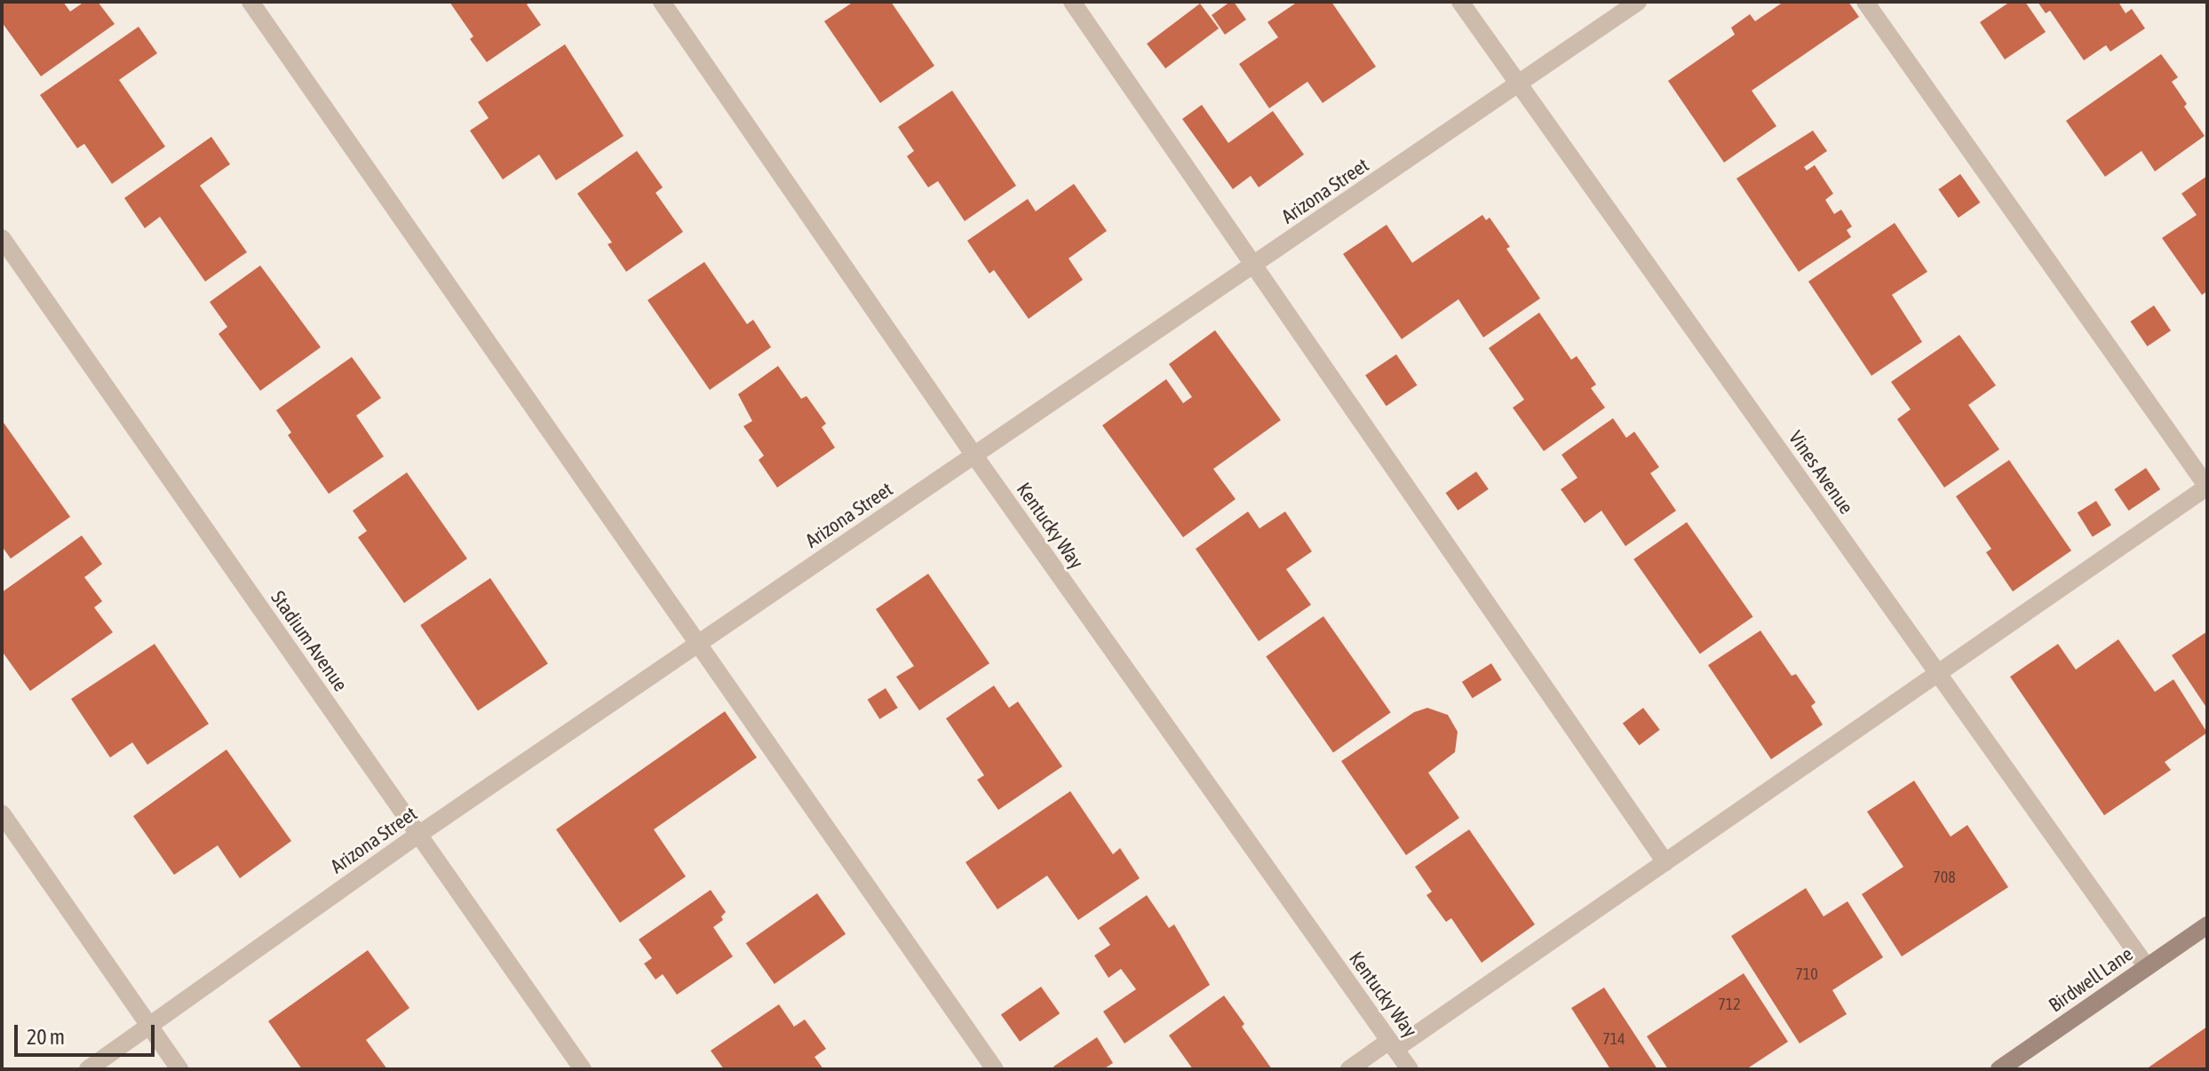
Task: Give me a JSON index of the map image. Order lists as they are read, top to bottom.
{
  "streets": {
    "main road": ["Birdwell Lane"],
    "street": [
      "Arizona Street",
      "Vines Avenue",
      "Kentucky Way",
      "Stadium Avenue"
    ]
  },
  "crossings": [
    ["Arizona Street", "Vines Avenue"],
    ["Arizona Street", "Kentucky Way"],
    ["Arizona Street", "Stadium Avenue"],
    ["Vines Avenue", "Birdwell Lane"]
  ],
  "house_numbers": [
    "708",
    "710",
    "712",
    "714"
  ],
  "scale_bar": "20 m"
}
